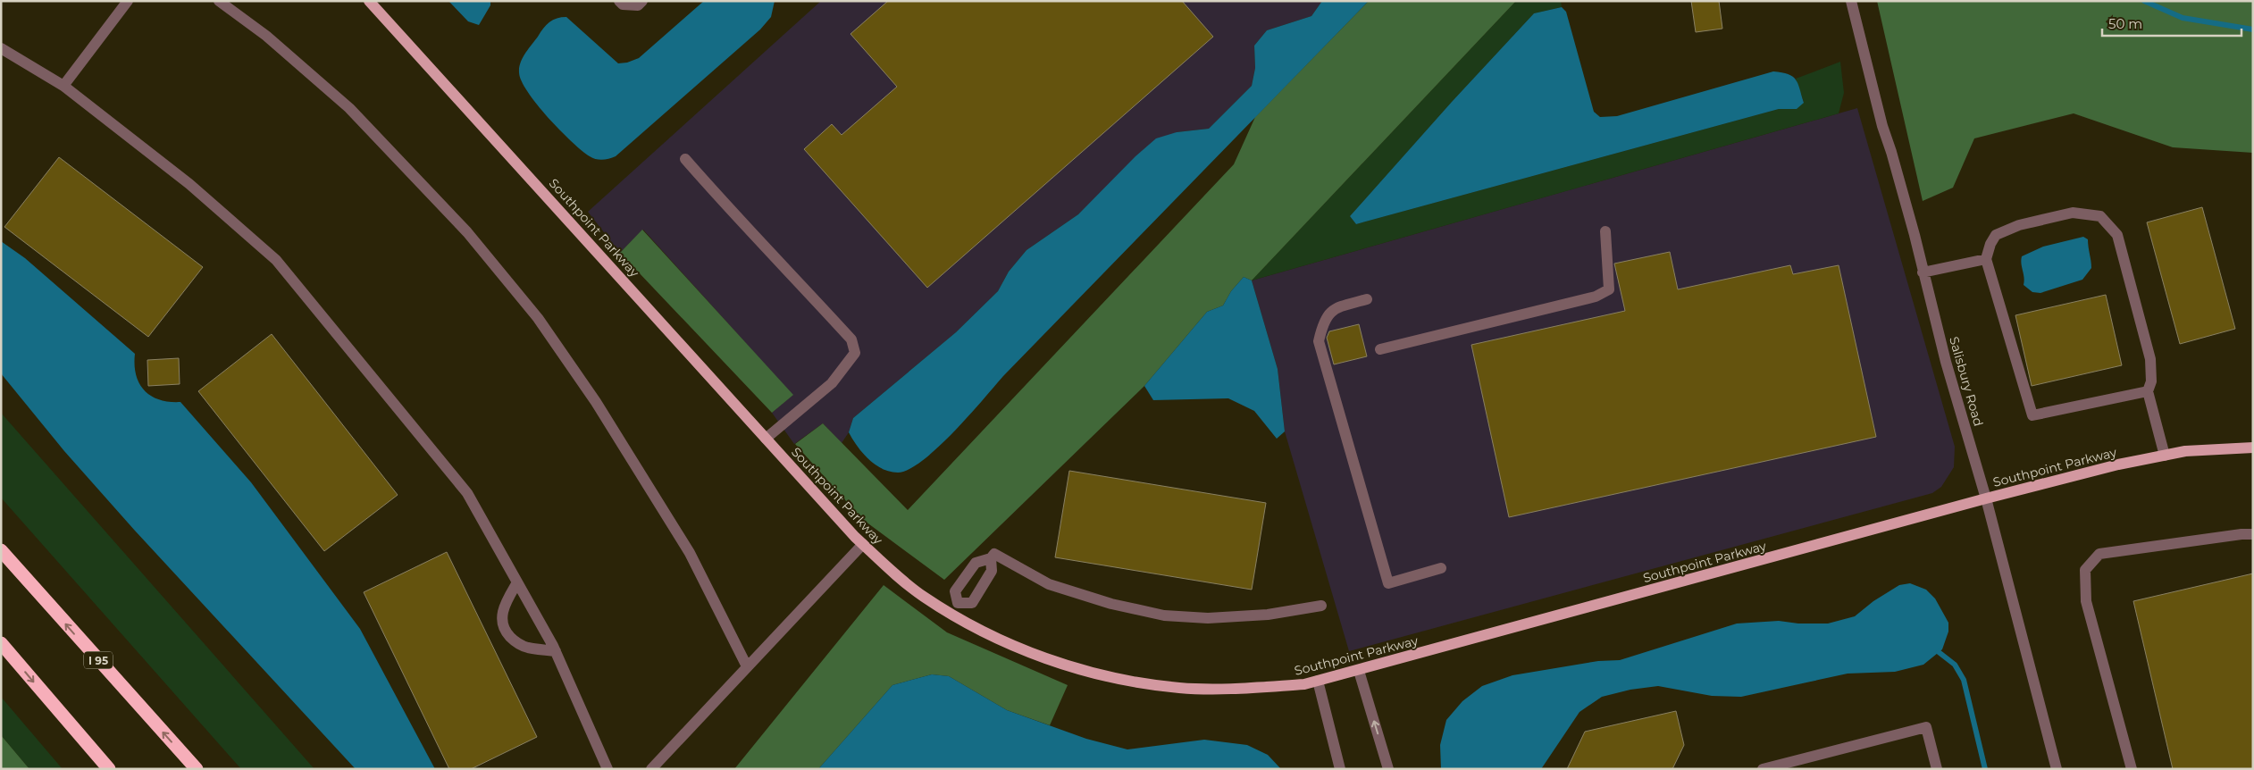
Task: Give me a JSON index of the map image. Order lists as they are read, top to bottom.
{
  "streets": {
    "highway": ["I 95"],
    "main road": ["Southpoint Parkway"],
    "street": ["Salisbury Road"]
  },
  "crossings": [
    ["Southpoint Parkway", "Salisbury Road"]
  ],
  "scale_bar": "50 m"
}
